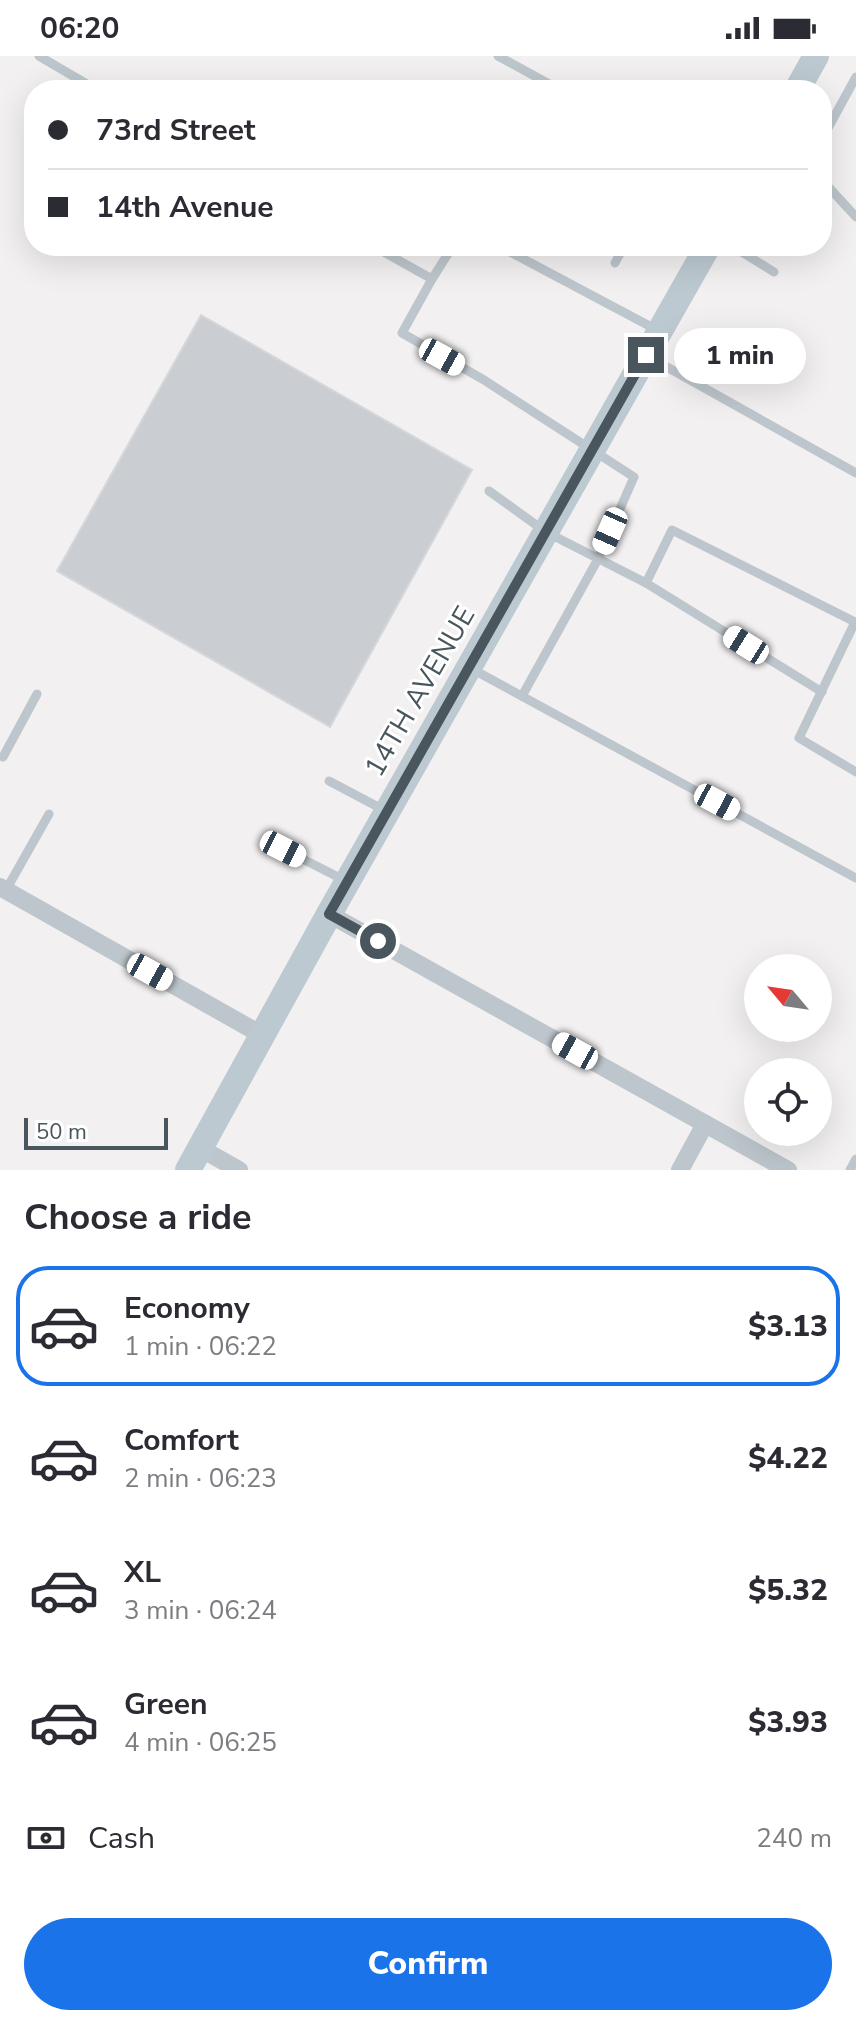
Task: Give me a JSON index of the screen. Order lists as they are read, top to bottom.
{
  "streets": {
    "main road": ["14TH AVENUE"]
  },
  "scale_bar": "50 m",
  "north": "top left",
  "page": {
    "status": "06:20",
    "banner": ["73rd Street", "14th Avenue"],
    "bubble": "1 min",
    "scale": "50 m",
    "heading": "Choose a ride",
    "list": [
      {
        "name": "Economy",
        "note": "1 min · 06:22",
        "value": "$3.13"
      },
      {
        "name": "Comfort",
        "note": "2 min · 06:23",
        "value": "$4.22"
      },
      {
        "name": "XL",
        "note": "3 min · 06:24",
        "value": "$5.32"
      },
      {
        "name": "Green",
        "note": "4 min · 06:25",
        "value": "$3.93"
      }
    ],
    "pay": ["Cash", "240 m"],
    "buttons": "Confirm"
  }
}
